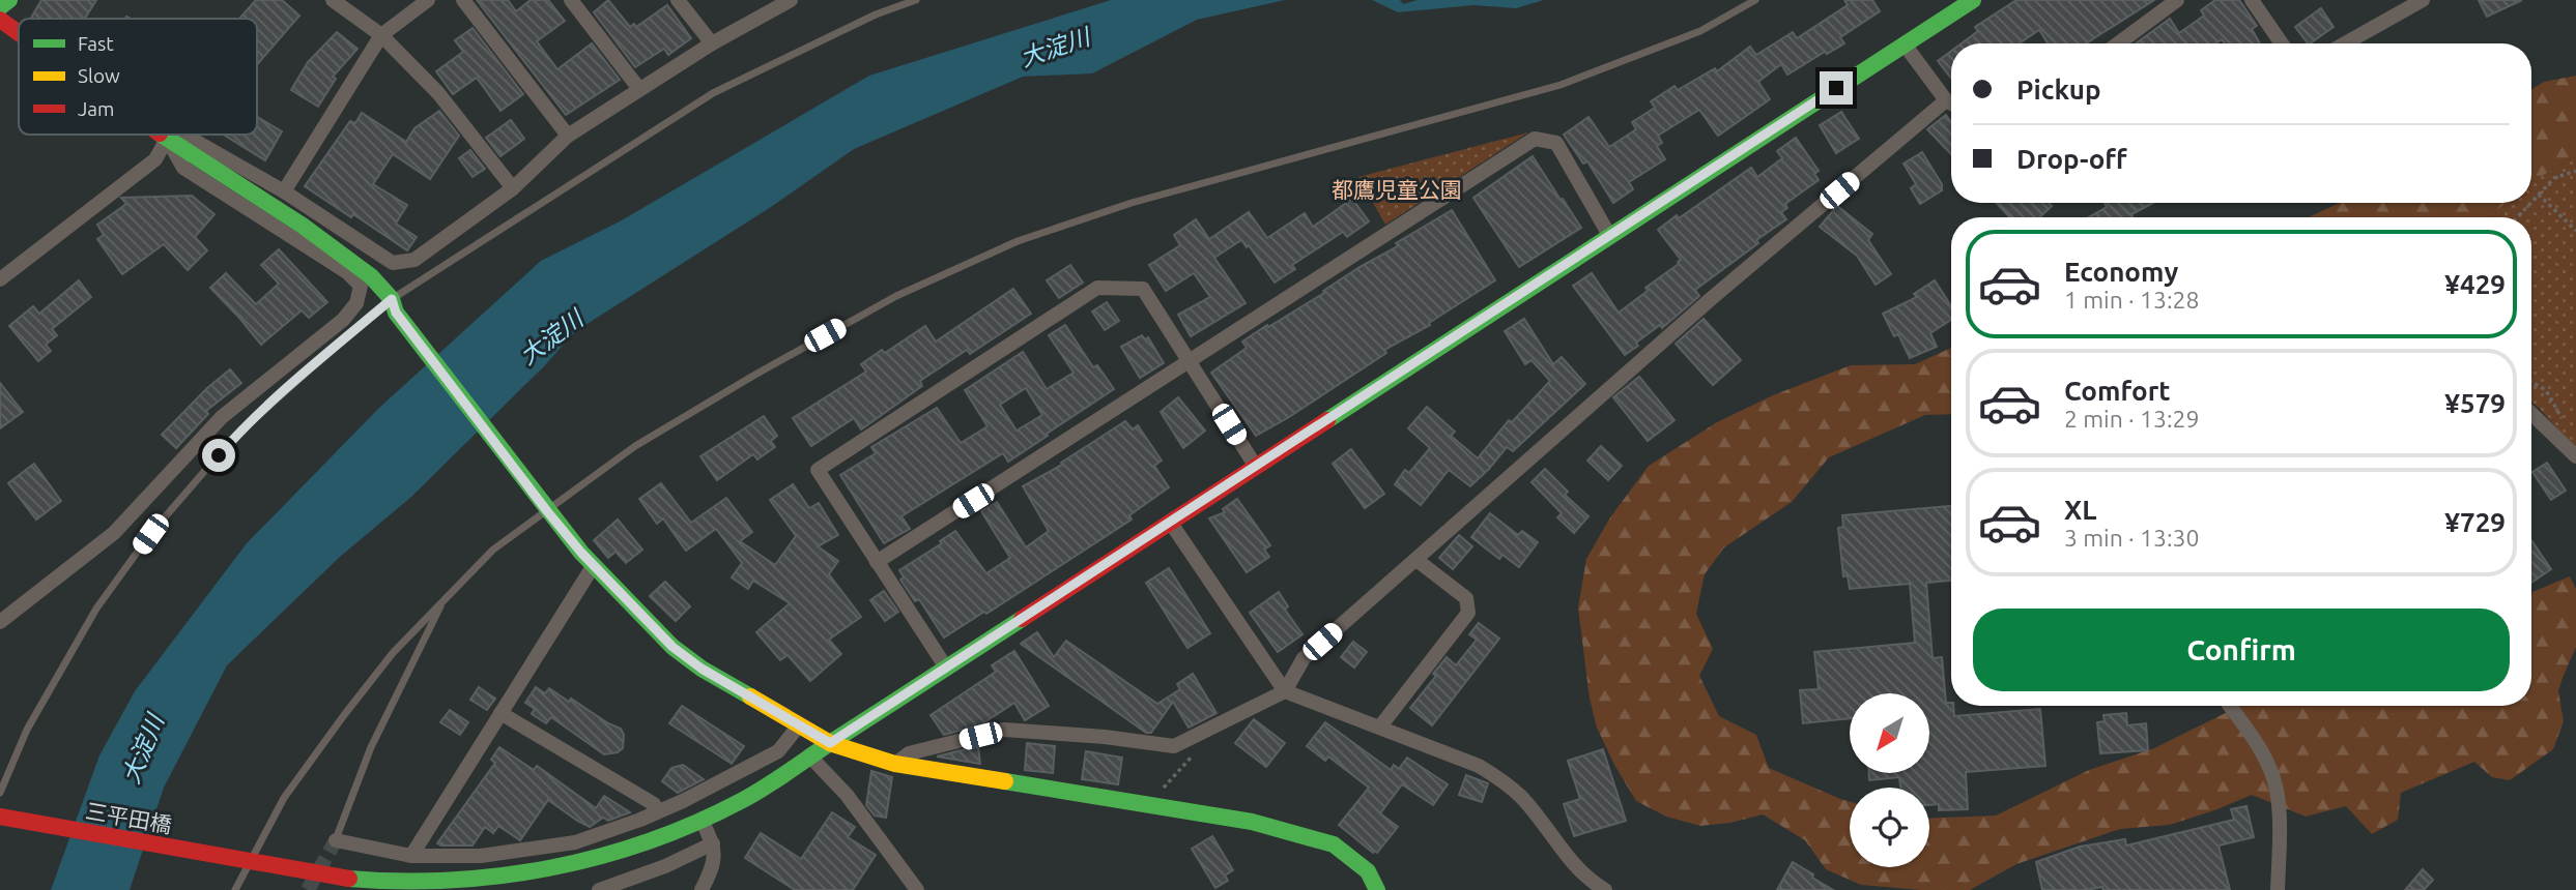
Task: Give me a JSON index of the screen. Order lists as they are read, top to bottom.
{
  "streets": {
    "street": ["三平田橋"]
  },
  "water": ["大淀川"],
  "parks": ["都鷹児童公園"],
  "legend": ["Fast", "Slow", "Jam"],
  "north": "bottom left",
  "page": {
    "banner": ["Pickup", "Drop-off"],
    "list": [
      {
        "name": "Economy",
        "note": "1 min · 13:28",
        "value": "¥429"
      },
      {
        "name": "Comfort",
        "note": "2 min · 13:29",
        "value": "¥579"
      },
      {
        "name": "XL",
        "note": "3 min · 13:30",
        "value": "¥729"
      }
    ],
    "buttons": "Confirm"
  }
}
